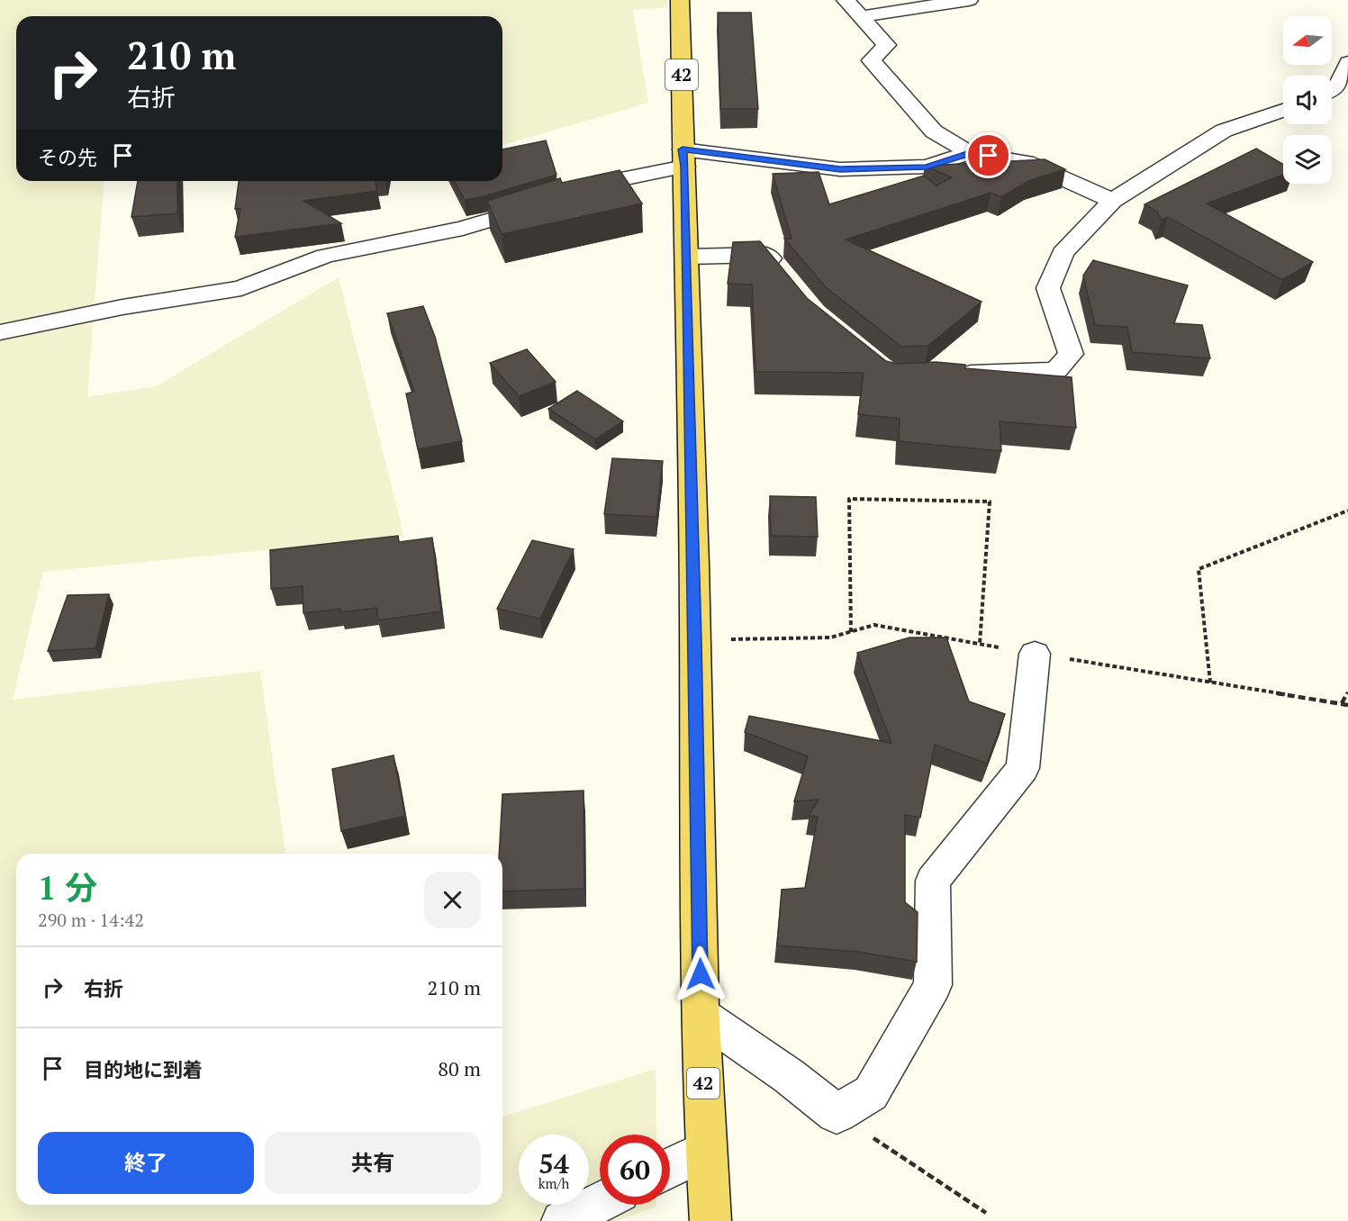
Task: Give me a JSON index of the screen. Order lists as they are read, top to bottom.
{
  "streets": {
    "main road": ["42"]
  },
  "north": "left",
  "page": {
    "turn": ["210 m", "右折"],
    "then": "その先",
    "heading": ["1 分", "290 m · 14:42"],
    "list": [
      {
        "name": "右折",
        "value": "210 m"
      },
      {
        "name": "目的地に到着",
        "value": "80 m"
      }
    ],
    "buttons": ["終了", "共有"],
    "speed": "54 km/h",
    "limit": "60"
  }
}
